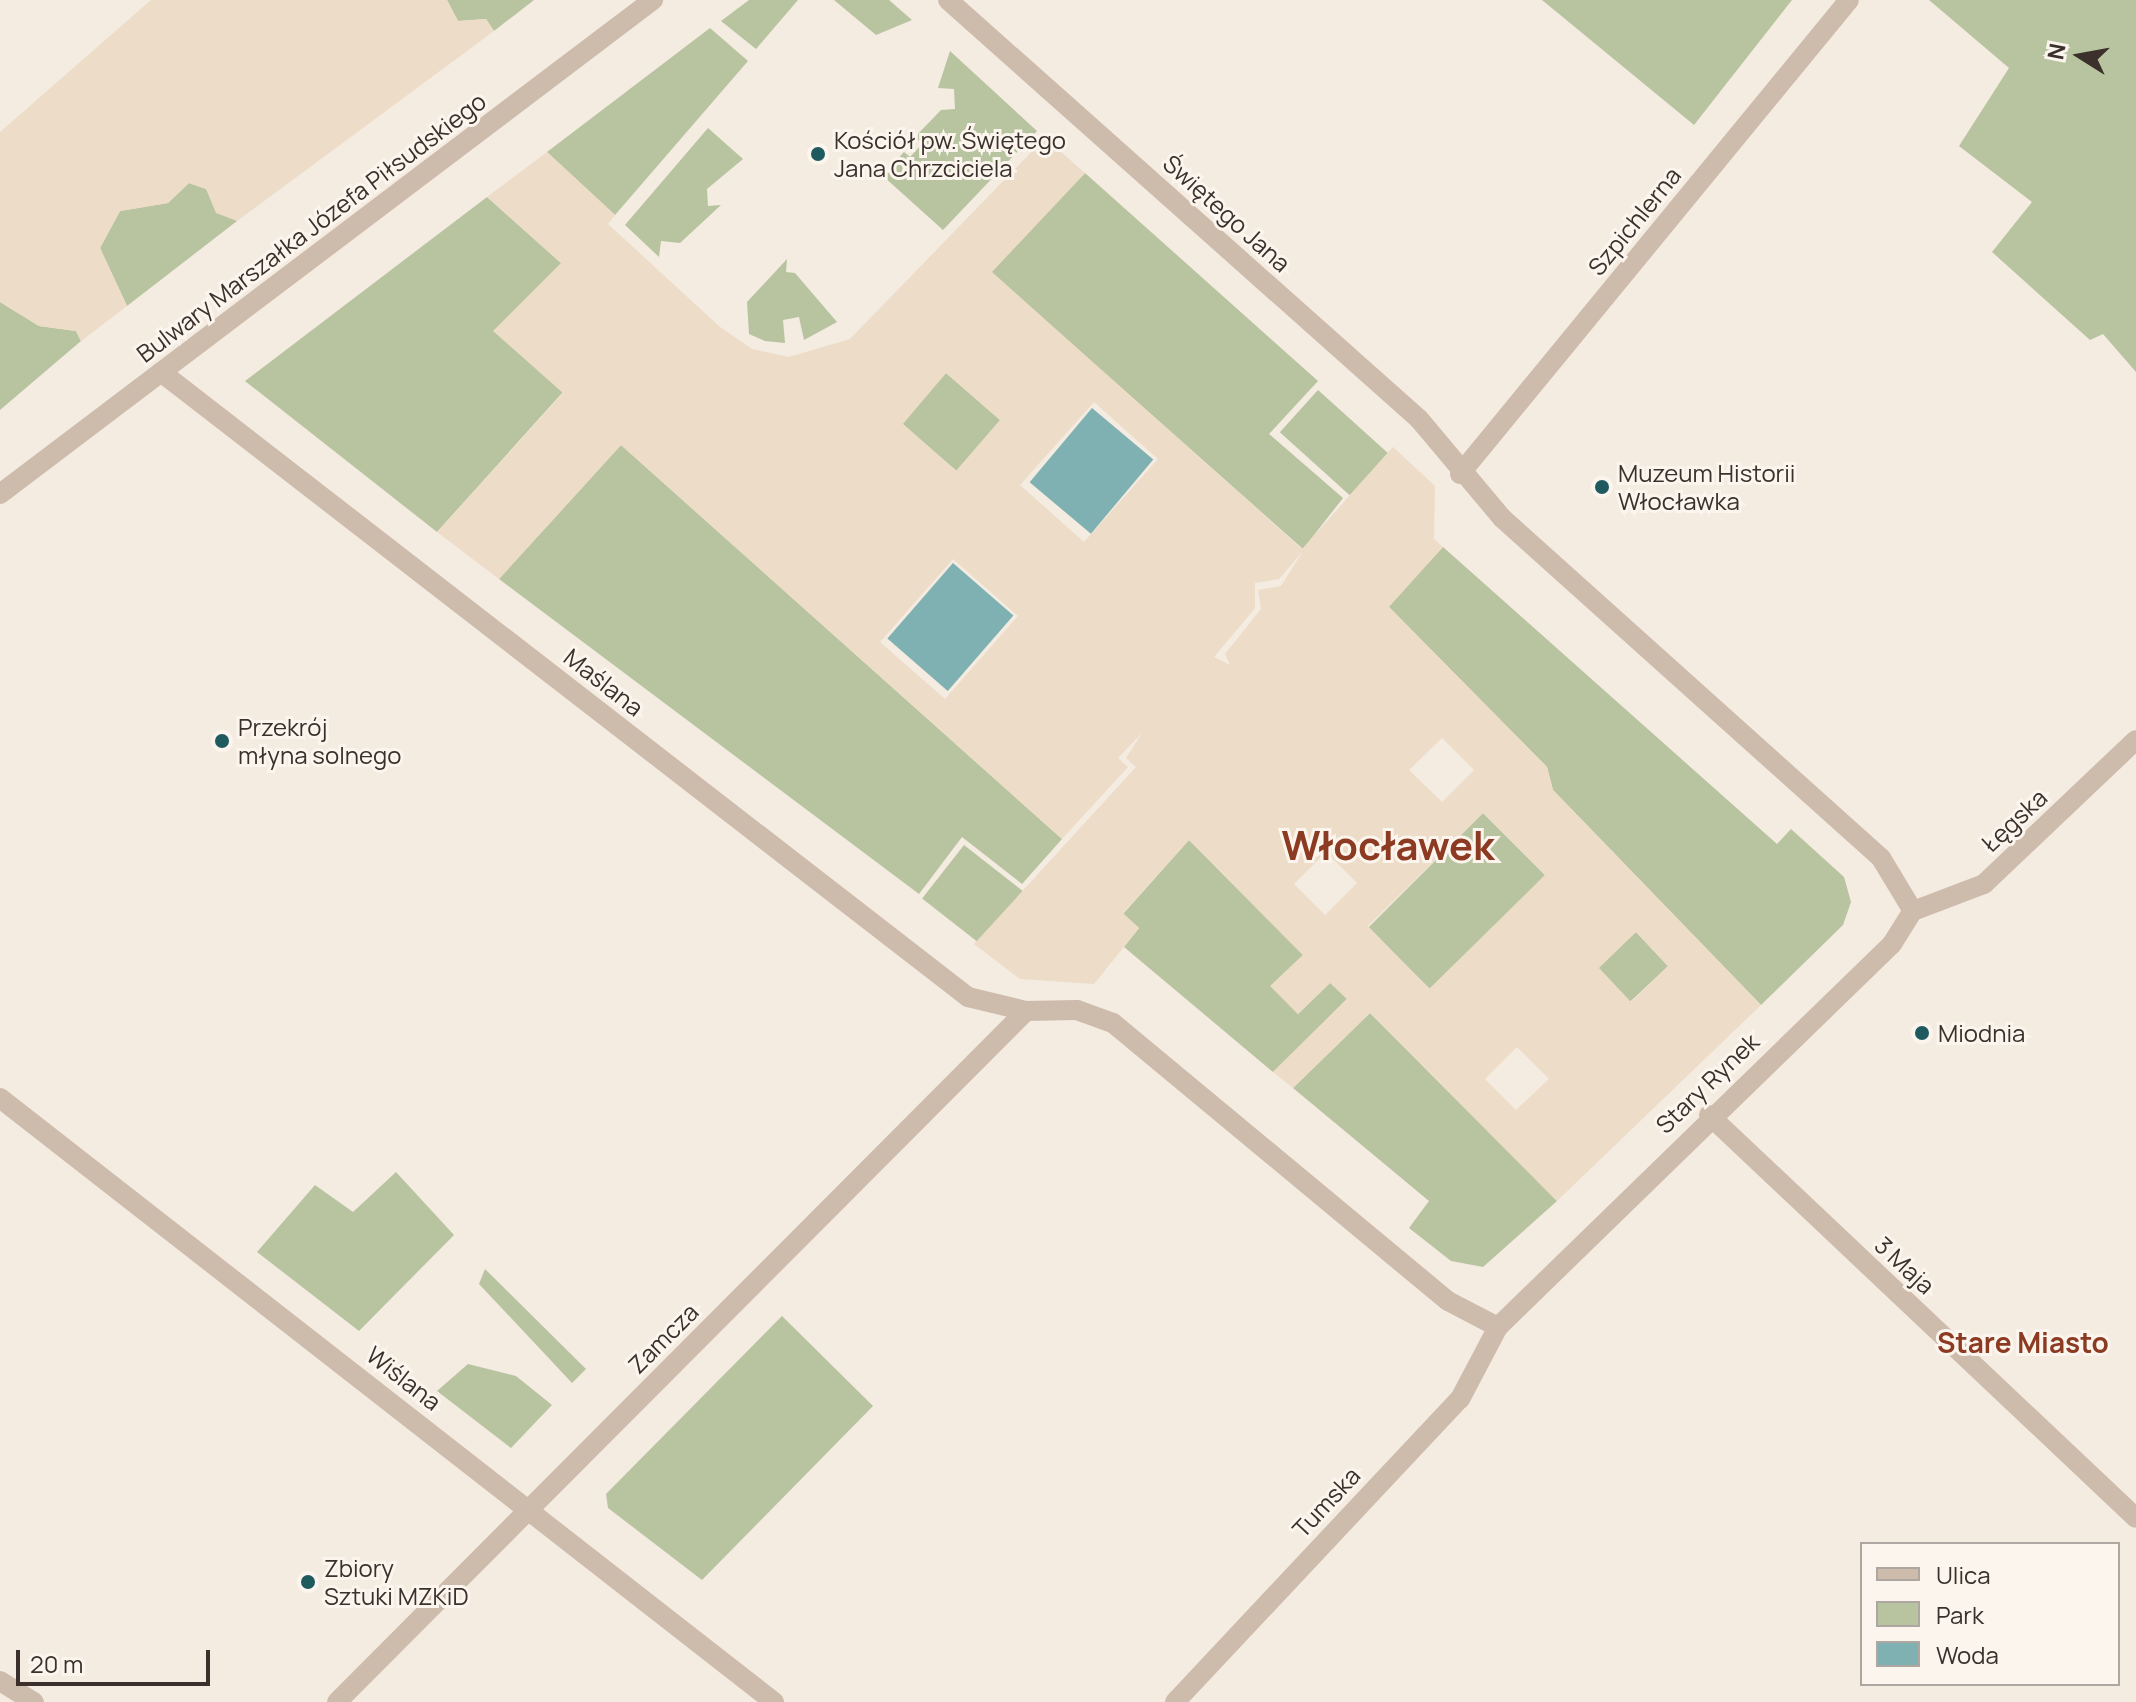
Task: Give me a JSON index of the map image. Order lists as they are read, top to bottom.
{
  "streets": {
    "street": [
      "Świętego Jana",
      "Szpichlerna",
      "Bulwary Marszałka Józefa Piłsudskiego",
      "Maślana",
      "Łęgska",
      "Stary Rynek",
      "3 Maja",
      "Zamcza",
      "Wiślana",
      "Tumska"
    ]
  },
  "crossings": [
    ["Świętego Jana", "Szpichlerna"],
    ["Bulwary Marszałka Józefa Piłsudskiego", "Maślana"],
    ["Maślana", "Zamcza"],
    ["Łęgska", "Stary Rynek"],
    ["Stary Rynek", "3 Maja"],
    ["Stary Rynek", "Tumska"],
    ["Zamcza", "Wiślana"]
  ],
  "districts": ["Włocławek", "Stare Miasto"],
  "places": [
    "Kościół pw. Świętego Jana Chrzciciela",
    "Muzeum Historii Włocławka",
    "Przekrój młyna solnego",
    "Miodnia",
    "Zbiory Sztuki MZKiD"
  ],
  "legend": ["Ulica", "Park", "Woda"],
  "scale_bar": "20 m",
  "north": "left"
}
